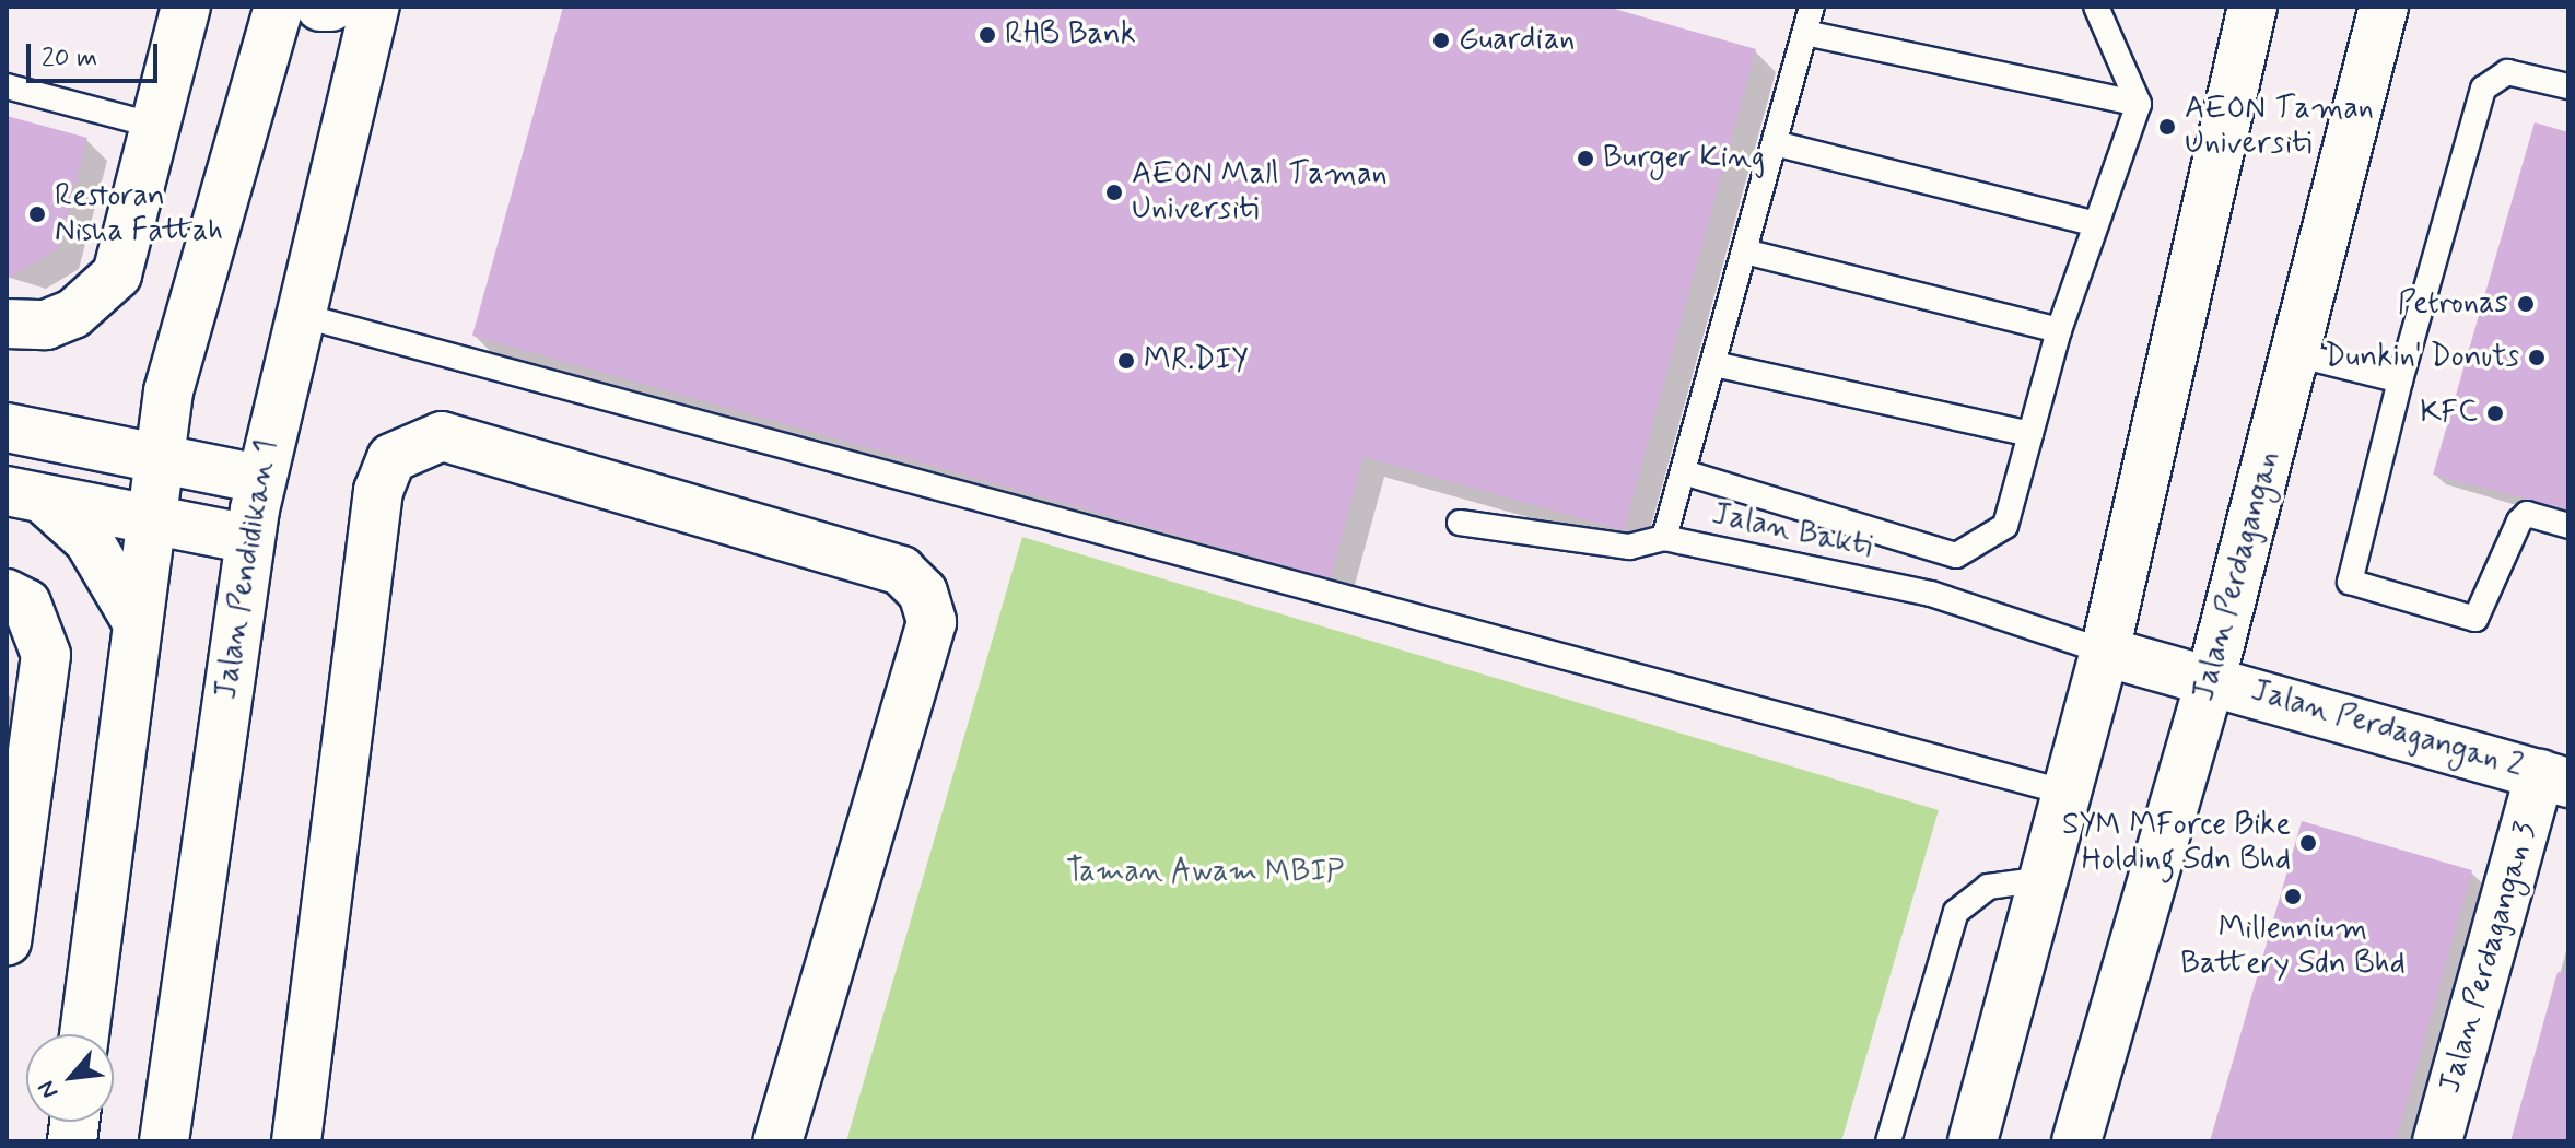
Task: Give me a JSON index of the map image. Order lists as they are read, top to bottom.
{
  "streets": {
    "street": [
      "Jalan Pendidikan 1",
      "Jalan Perdagangan",
      "Jalan Perdagangan 2",
      "Jalan Perdagangan 3"
    ],
    "lane": ["Jalan Bakti"]
  },
  "crossings": [
    ["Jalan Bakti", "Jalan Perdagangan 2"],
    ["Jalan Perdagangan", "Jalan Perdagangan 2"],
    ["Jalan Perdagangan 2", "Jalan Perdagangan 3"]
  ],
  "parks": ["Taman Awam MBIP"],
  "places": [
    "RHB Bank",
    "Guardian",
    "AEON Taman Universiti",
    "Burger King",
    "AEON Mall Taman Universiti",
    "Restoran Nisha Fattah",
    "Petronas",
    "Dunkin' Donuts",
    "MR.DIY",
    "KFC",
    "SYM MForce Bike Holding Sdn Bhd",
    "Millennium Battery Sdn Bhd"
  ],
  "scale_bar": "20 m",
  "north": "bottom left"
}
